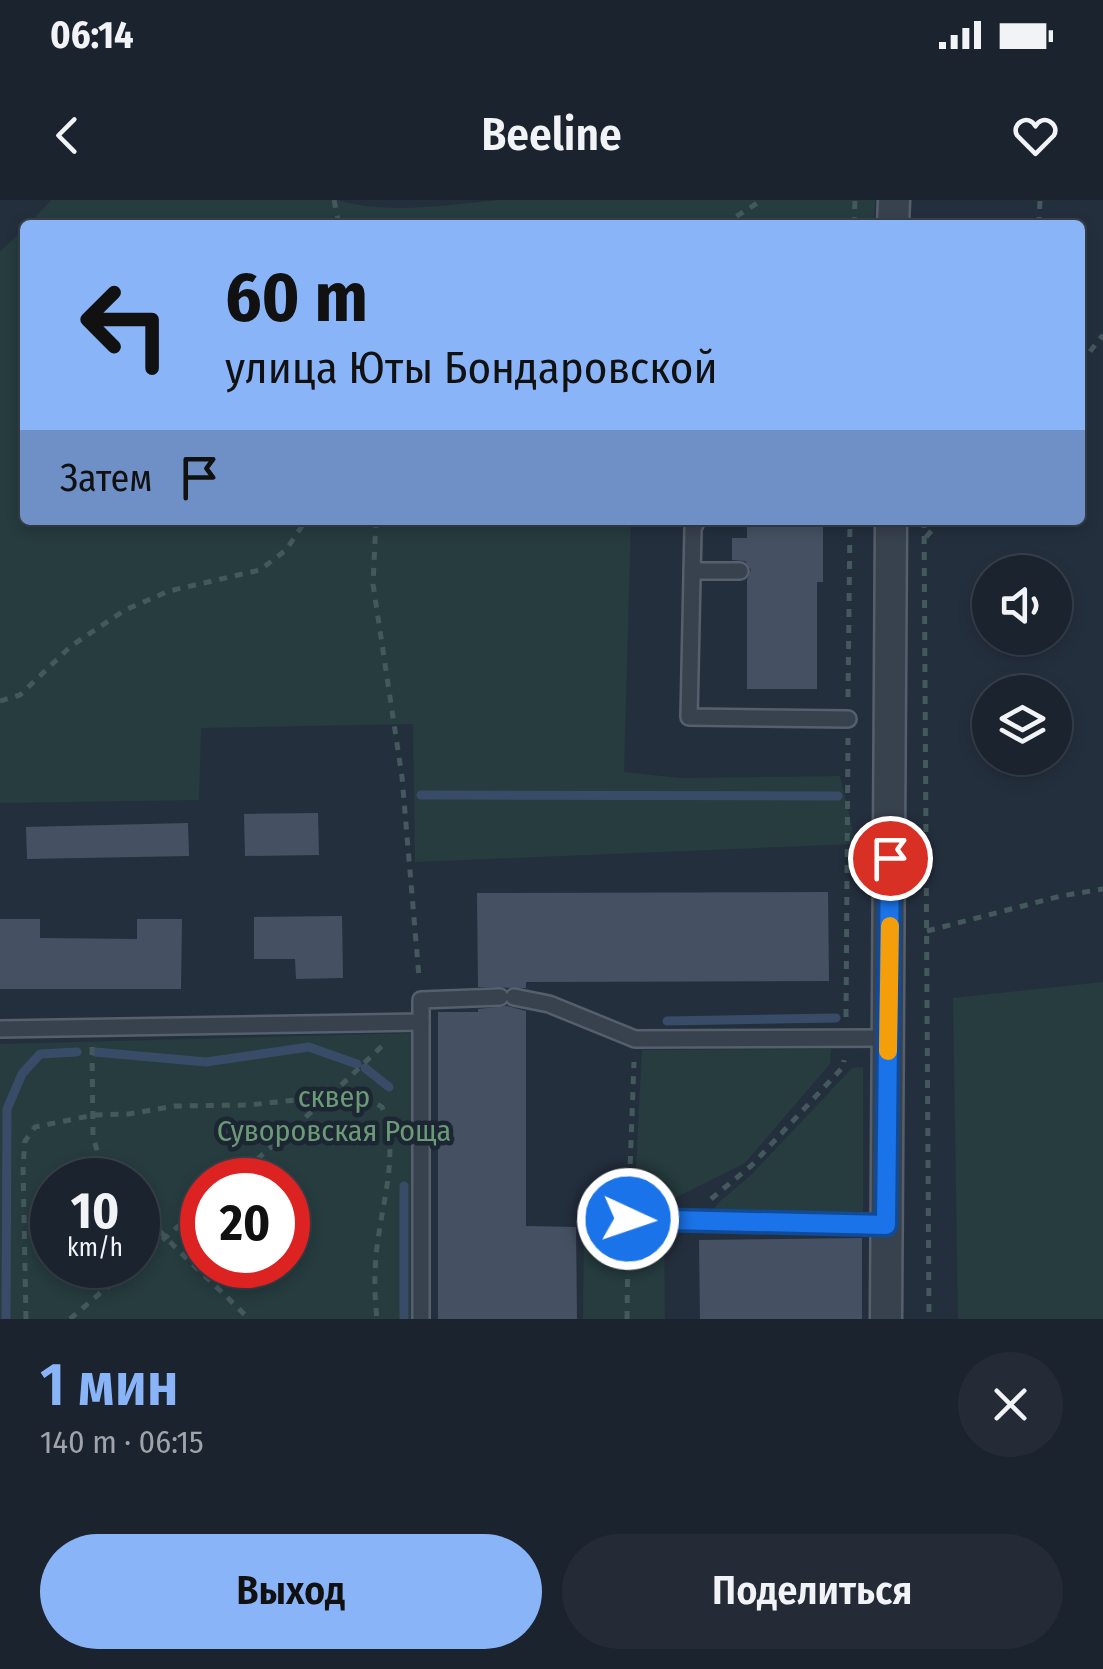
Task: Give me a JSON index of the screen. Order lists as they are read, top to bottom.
{
  "parks": ["сквер Суворовская Роща"],
  "page": {
    "status": "06:14",
    "header": "Beeline",
    "turn": ["60 m", "улица Юты Бондаровской"],
    "then": "Затем",
    "speed": "10 km/h",
    "limit": "20",
    "heading": ["1 мин", "140 m · 06:15"],
    "buttons": ["Выход", "Поделиться"]
  }
}
